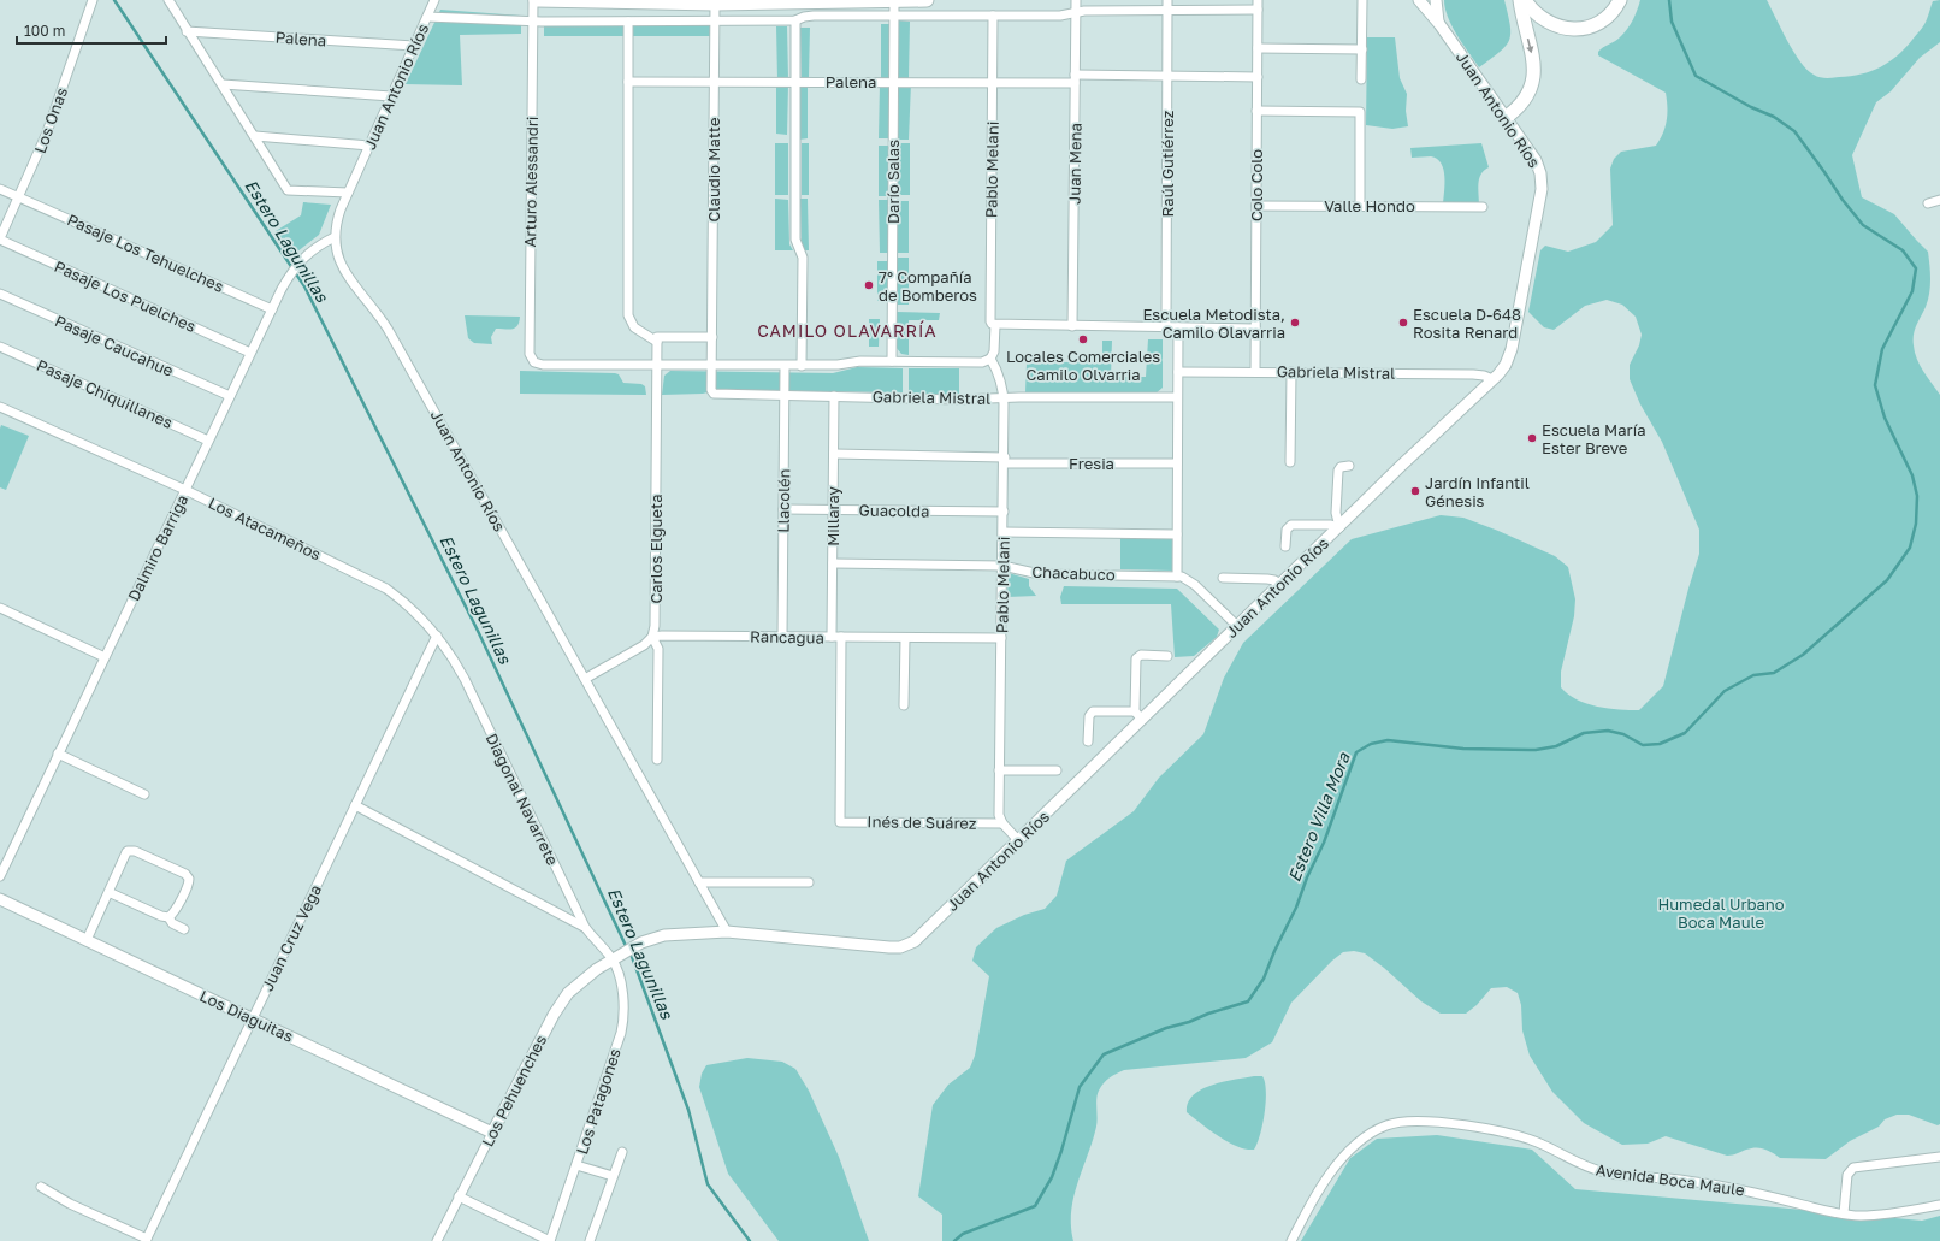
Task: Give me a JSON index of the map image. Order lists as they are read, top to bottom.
{
  "streets": {
    "street": [
      "Palena",
      "Juan Antonio Ríos",
      "Los Onas",
      "Juan Mena",
      "Raúl Gutiérrez",
      "Claudio Matte",
      "Pablo Melani",
      "Arturo Alessandri",
      "Darío Salas",
      "Colo Colo",
      "Valle Hondo",
      "Pasaje Los Tehuelches",
      "Pasaje Los Puelches",
      "Pasaje Caucahue",
      "Gabriela Mistral",
      "Pasaje Chiquillanes",
      "Fresia",
      "Llacolén",
      "Guacolda",
      "Millaray",
      "Los Atacameños",
      "Dalmiro Barriga",
      "Carlos Elgueta",
      "Chacabuco",
      "Rancagua",
      "Diagonal Navarrete",
      "Inés de Suárez",
      "Juan Cruz Vega",
      "Los Diaguitas",
      "Los Pehuenches",
      "Los Patagones",
      "Avenida Boca Maule"
    ]
  },
  "crossings": [
    ["Palena", "Juan Antonio Ríos"],
    ["Palena", "Juan Mena"],
    ["Palena", "Raúl Gutiérrez"],
    ["Palena", "Claudio Matte"],
    ["Palena", "Pablo Melani"],
    ["Palena", "Darío Salas"],
    ["Palena", "Colo Colo"],
    ["Juan Antonio Ríos", "Gabriela Mistral"],
    ["Juan Antonio Ríos", "Dalmiro Barriga"],
    ["Juan Antonio Ríos", "Chacabuco"],
    ["Juan Antonio Ríos", "Diagonal Navarrete"],
    ["Juan Antonio Ríos", "Los Pehuenches"],
    ["Juan Antonio Ríos", "Los Patagones"],
    ["Los Onas", "Pasaje Los Tehuelches"],
    ["Los Onas", "Pasaje Los Puelches"],
    ["Claudio Matte", "Gabriela Mistral"],
    ["Pablo Melani", "Gabriela Mistral"],
    ["Pablo Melani", "Fresia"],
    ["Pablo Melani", "Guacolda"],
    ["Pablo Melani", "Chacabuco"],
    ["Pablo Melani", "Rancagua"],
    ["Pablo Melani", "Inés de Suárez"],
    ["Arturo Alessandri", "Carlos Elgueta"],
    ["Colo Colo", "Valle Hondo"],
    ["Colo Colo", "Gabriela Mistral"],
    ["Pasaje Los Tehuelches", "Dalmiro Barriga"],
    ["Pasaje Los Puelches", "Dalmiro Barriga"],
    ["Pasaje Caucahue", "Dalmiro Barriga"],
    ["Gabriela Mistral", "Llacolén"],
    ["Gabriela Mistral", "Millaray"],
    ["Pasaje Chiquillanes", "Dalmiro Barriga"],
    ["Fresia", "Millaray"],
    ["Llacolén", "Guacolda"],
    ["Llacolén", "Rancagua"],
    ["Guacolda", "Millaray"],
    ["Millaray", "Chacabuco"],
    ["Millaray", "Rancagua"],
    ["Los Atacameños", "Dalmiro Barriga"],
    ["Los Atacameños", "Diagonal Navarrete"],
    ["Los Atacameños", "Juan Cruz Vega"],
    ["Carlos Elgueta", "Rancagua"],
    ["Rancagua", "Inés de Suárez"],
    ["Diagonal Navarrete", "Juan Cruz Vega"],
    ["Diagonal Navarrete", "Los Pehuenches"],
    ["Diagonal Navarrete", "Los Patagones"],
    ["Juan Cruz Vega", "Los Diaguitas"],
    ["Los Diaguitas", "Los Pehuenches"],
    ["Los Pehuenches", "Los Patagones"]
  ],
  "districts": ["CAMILO OLAVARRÍA"],
  "water": ["Estero Lagunillas", "Estero Villa Mora"],
  "parks": ["Humedal Urbano Boca Maule"],
  "places": [
    "7° Compañía de Bomberos",
    "Escuela Metodista, Camilo Olavarria",
    "Escuela D-648 Rosita Renard",
    "Locales Comerciales Camilo Olvarria",
    "Escuela María Ester Breve",
    "Jardín Infantil Génesis"
  ],
  "scale_bar": "100 m"
}
